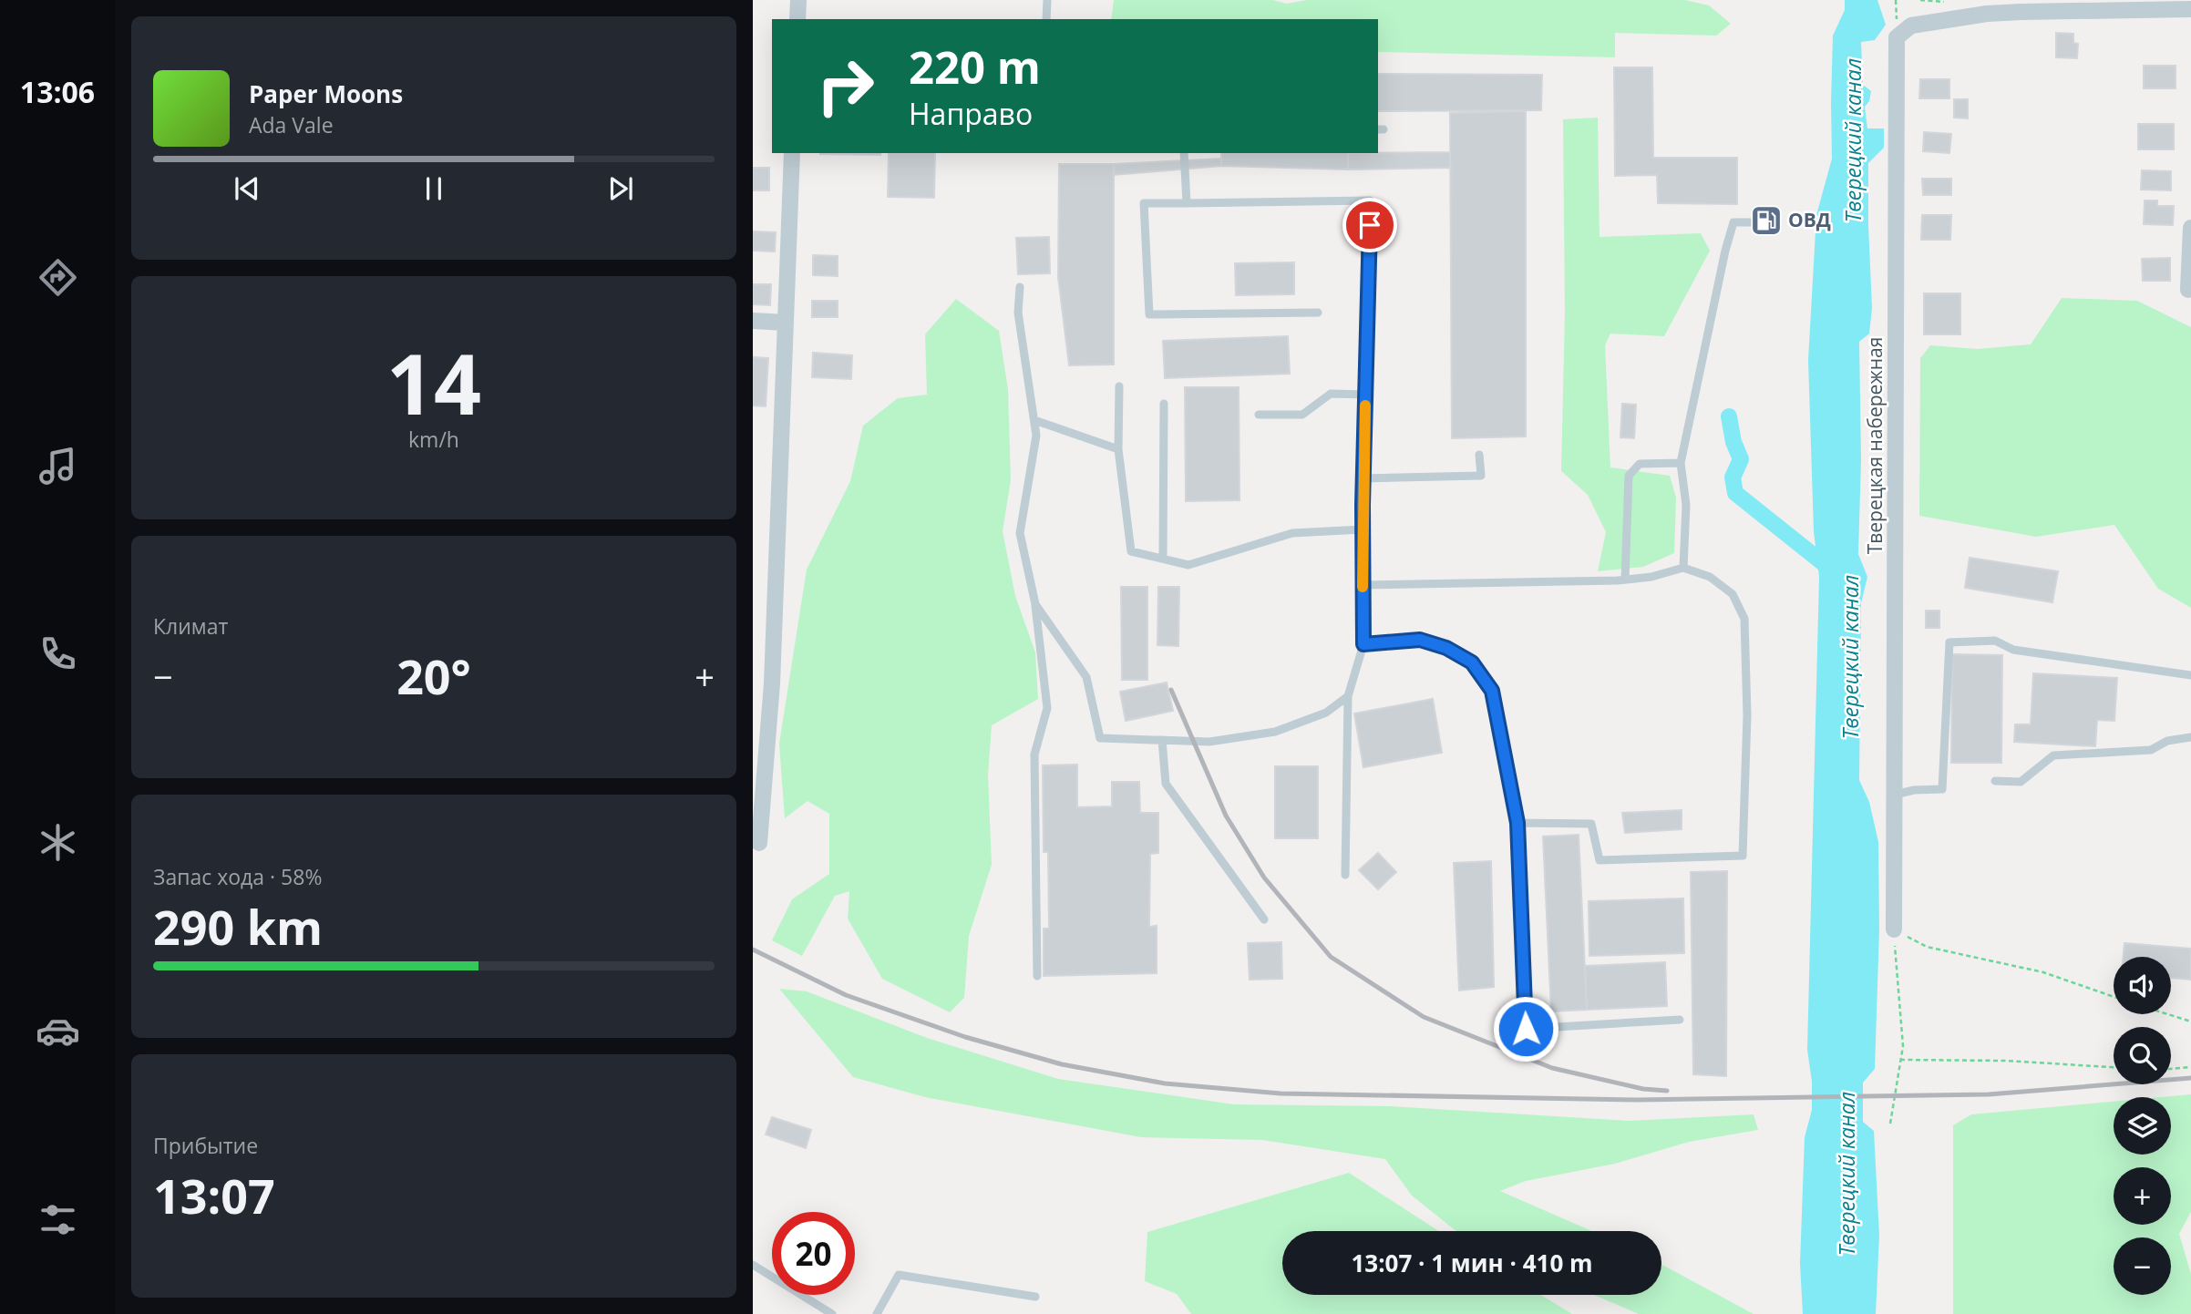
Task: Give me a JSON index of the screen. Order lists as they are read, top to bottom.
{
  "streets": {
    "street": ["Тверецкая набережная"]
  },
  "water": ["Тверецкий канал"],
  "places": {
    "fuel station": ["ОВД"]
  },
  "page": {
    "tabs": "13:06",
    "turn": ["220 m", "Направо"],
    "song": ["Paper Moons", "Ada Vale"],
    "tile": [
      ["14", "km/h"],
      "Климат",
      ["Запас хода · 58%", "290 km"],
      ["Прибытие", "13:07"]
    ],
    "heat": ["−", "20°", "+"],
    "map_buttons": ["+", "−"],
    "limit": "20",
    "trip": "13:07 · 1 мин · 410 m"
  }
}
